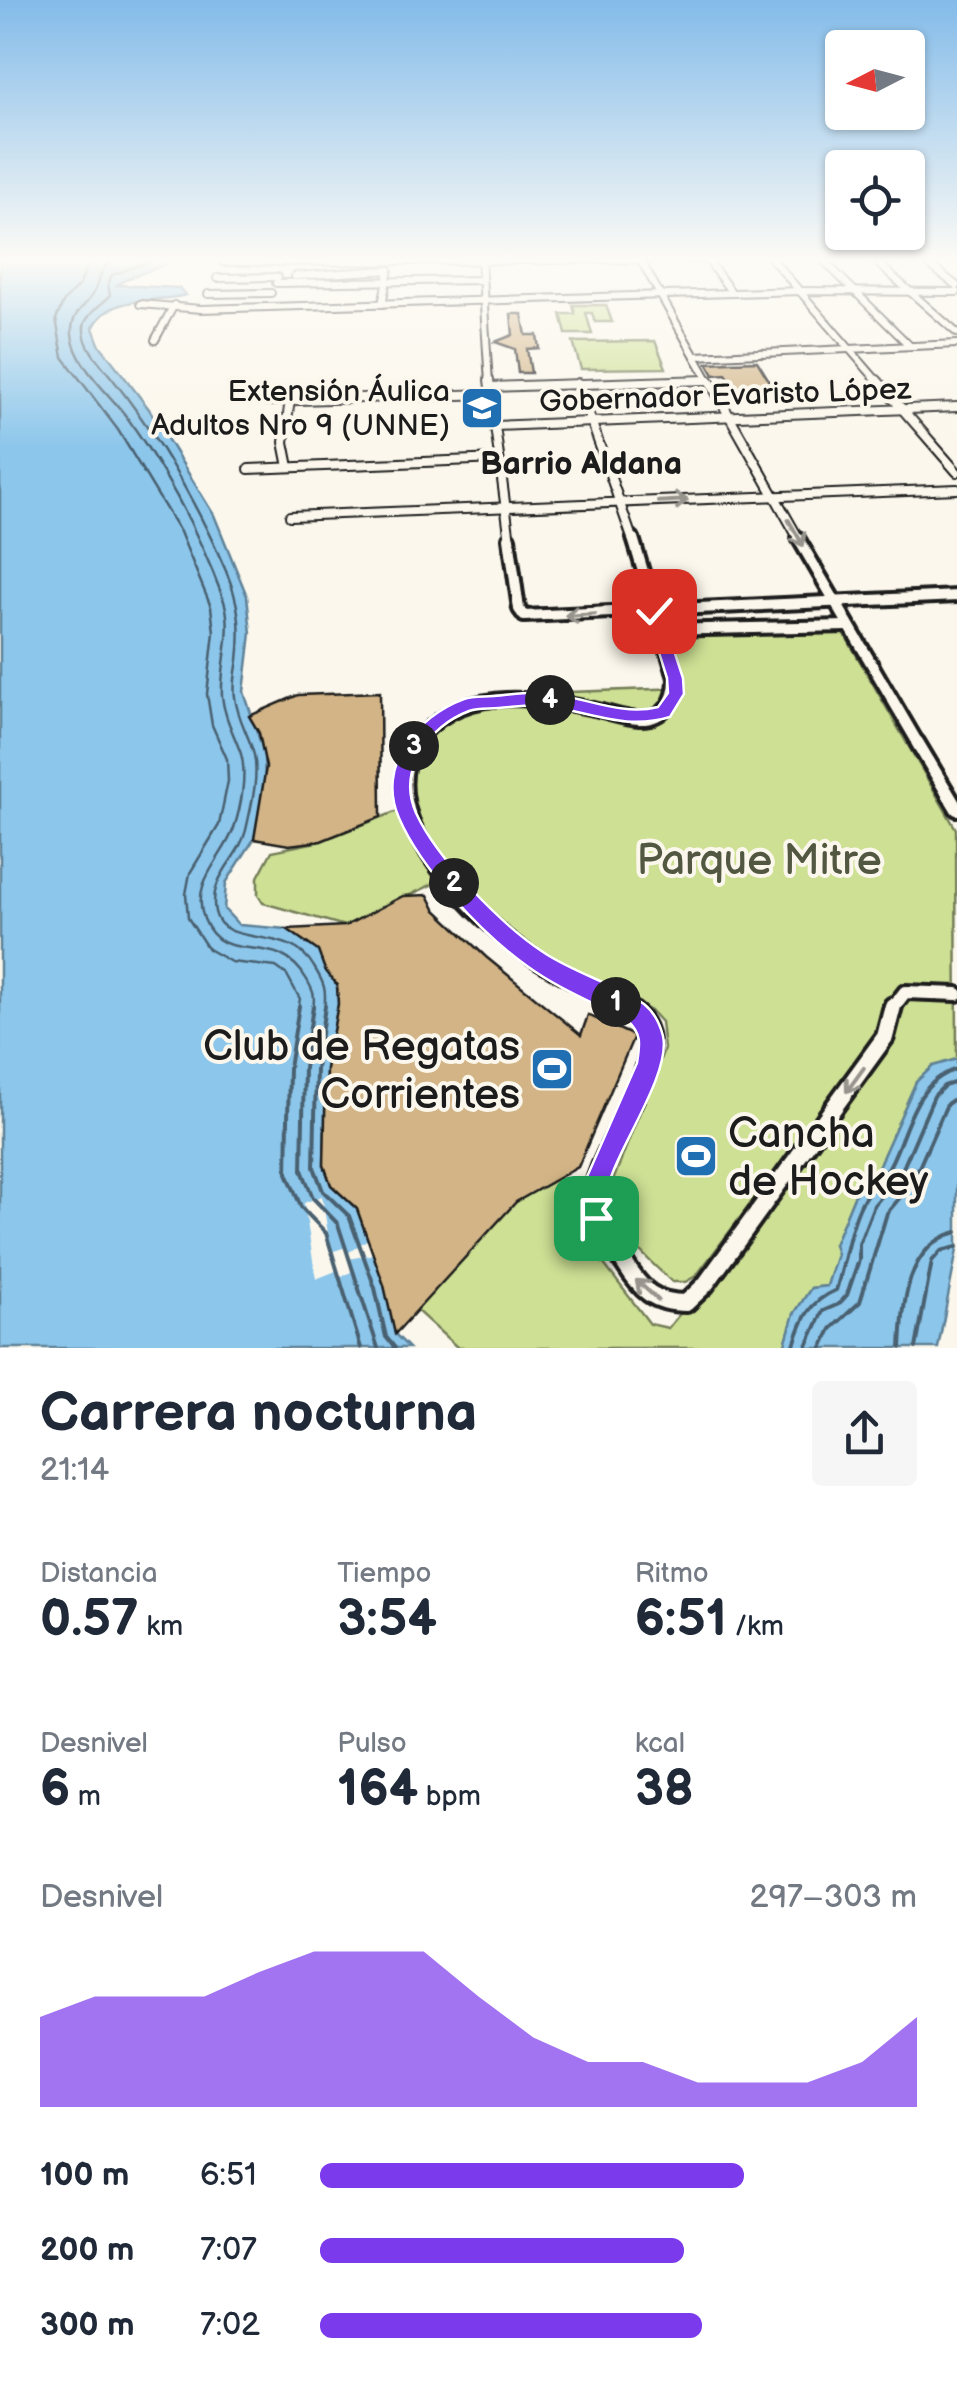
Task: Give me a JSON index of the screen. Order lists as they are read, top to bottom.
{
  "streets": {
    "street": ["Gobernador Evaristo López"]
  },
  "districts": ["Barrio Aldana"],
  "parks": ["Parque Mitre"],
  "places": {
    "school or university": ["Extensión Áulica Adultos Nro 9 (UNNE)"],
    "sports": ["Club de Regatas Corrientes", "Cancha de Hockey"]
  },
  "north": "left",
  "page": {
    "pins": [
      "4",
      "3",
      "2",
      "1"
    ],
    "heading": ["Carrera nocturna", "21:14"],
    "stats": [
      ["Distancia", "0.57 km"],
      ["Tiempo", "3:54"],
      ["Ritmo", "6:51 /km"],
      ["Desnivel", "6 m"],
      ["Pulso", "164 bpm"],
      ["kcal", "38"]
    ],
    "chart": ["Desnivel", "297–303 m"],
    "list": [
      {
        "name": "100 m",
        "note": "6:51"
      },
      {
        "name": "200 m",
        "note": "7:07"
      },
      {
        "name": "300 m",
        "note": "7:02"
      }
    ]
  }
}
